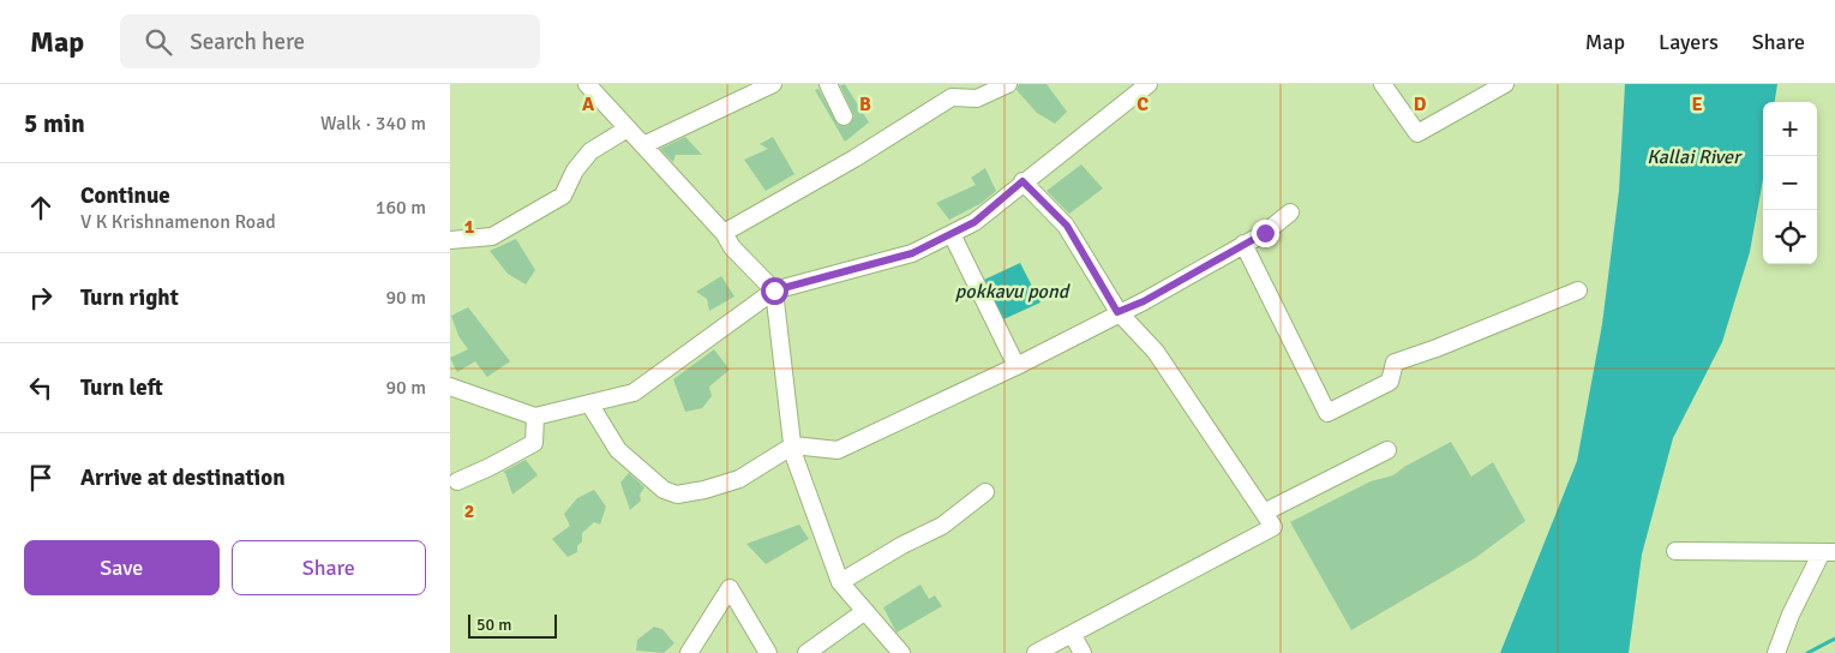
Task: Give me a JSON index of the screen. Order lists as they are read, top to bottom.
{
  "water": ["Kallai River", "pokkavu pond"],
  "scale_bar": "50 m",
  "page": {
    "header": "Map",
    "search": "Search here",
    "nav": ["Map", "Layers", "Share"],
    "heading": ["5 min", "Walk · 340 m"],
    "map_buttons": ["+", "−"],
    "list": [
      ["Continue", "V K Krishnamenon Road", "160 m"],
      ["Turn right", "90 m"],
      ["Turn left", "90 m"],
      "Arrive at destination"
    ],
    "buttons": ["Save", "Share"],
    "scale": "50 m"
  },
  "grid": {
    "columns": [
      "A",
      "B",
      "C",
      "D",
      "E"
    ],
    "rows": ["1", "2"]
  }
}
